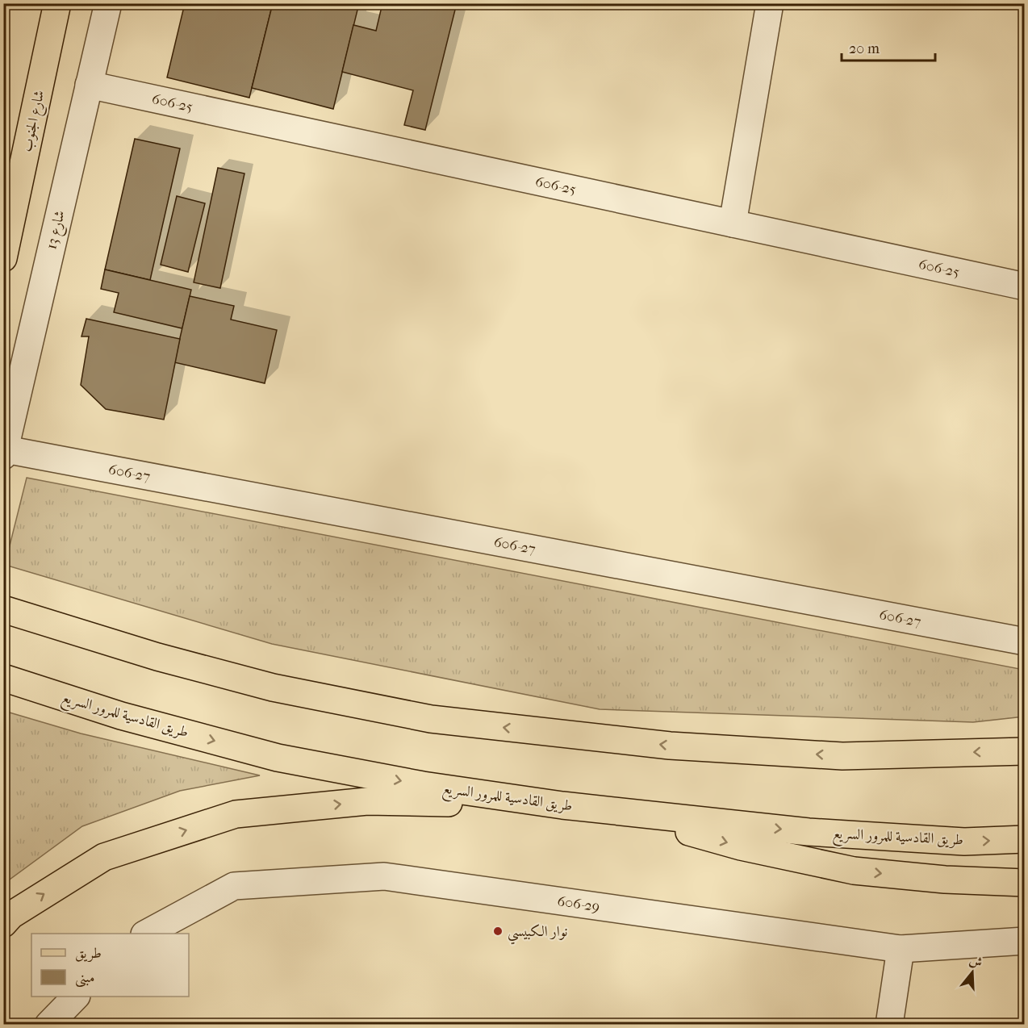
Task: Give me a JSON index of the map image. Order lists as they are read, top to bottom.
{
  "streets": {
    "main road": ["شارع الجنوب", "طريق القادسية للمرور السريع"],
    "street": [
      "606-25",
      "شارع 13",
      "606-27",
      "606-29"
    ]
  },
  "crossings": [
    ["606-25", "شارع 13"],
    ["شارع 13", "606-27"]
  ],
  "places": ["نوار الكبيسي"],
  "legend": ["طريق", "مبنى"],
  "scale_bar": "20 m",
  "north": "top"
}
